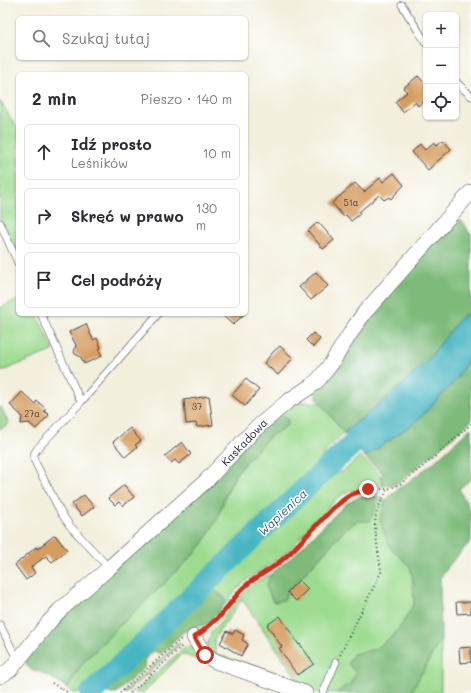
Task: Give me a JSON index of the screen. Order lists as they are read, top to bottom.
{
  "streets": {
    "street": ["Kaskadowa"]
  },
  "water": ["Wapienica"],
  "house_numbers": ["51a", "37", "27a"],
  "page": {
    "map_buttons": ["+", "−"],
    "search": "Szukaj tutaj",
    "heading": ["2 min", "Pieszo · 140 m"],
    "list": [
      ["Idź prosto", "Leśników", "10 m"],
      ["Skręć w prawo", "130 m"],
      "Cel podróży"
    ]
  }
}
